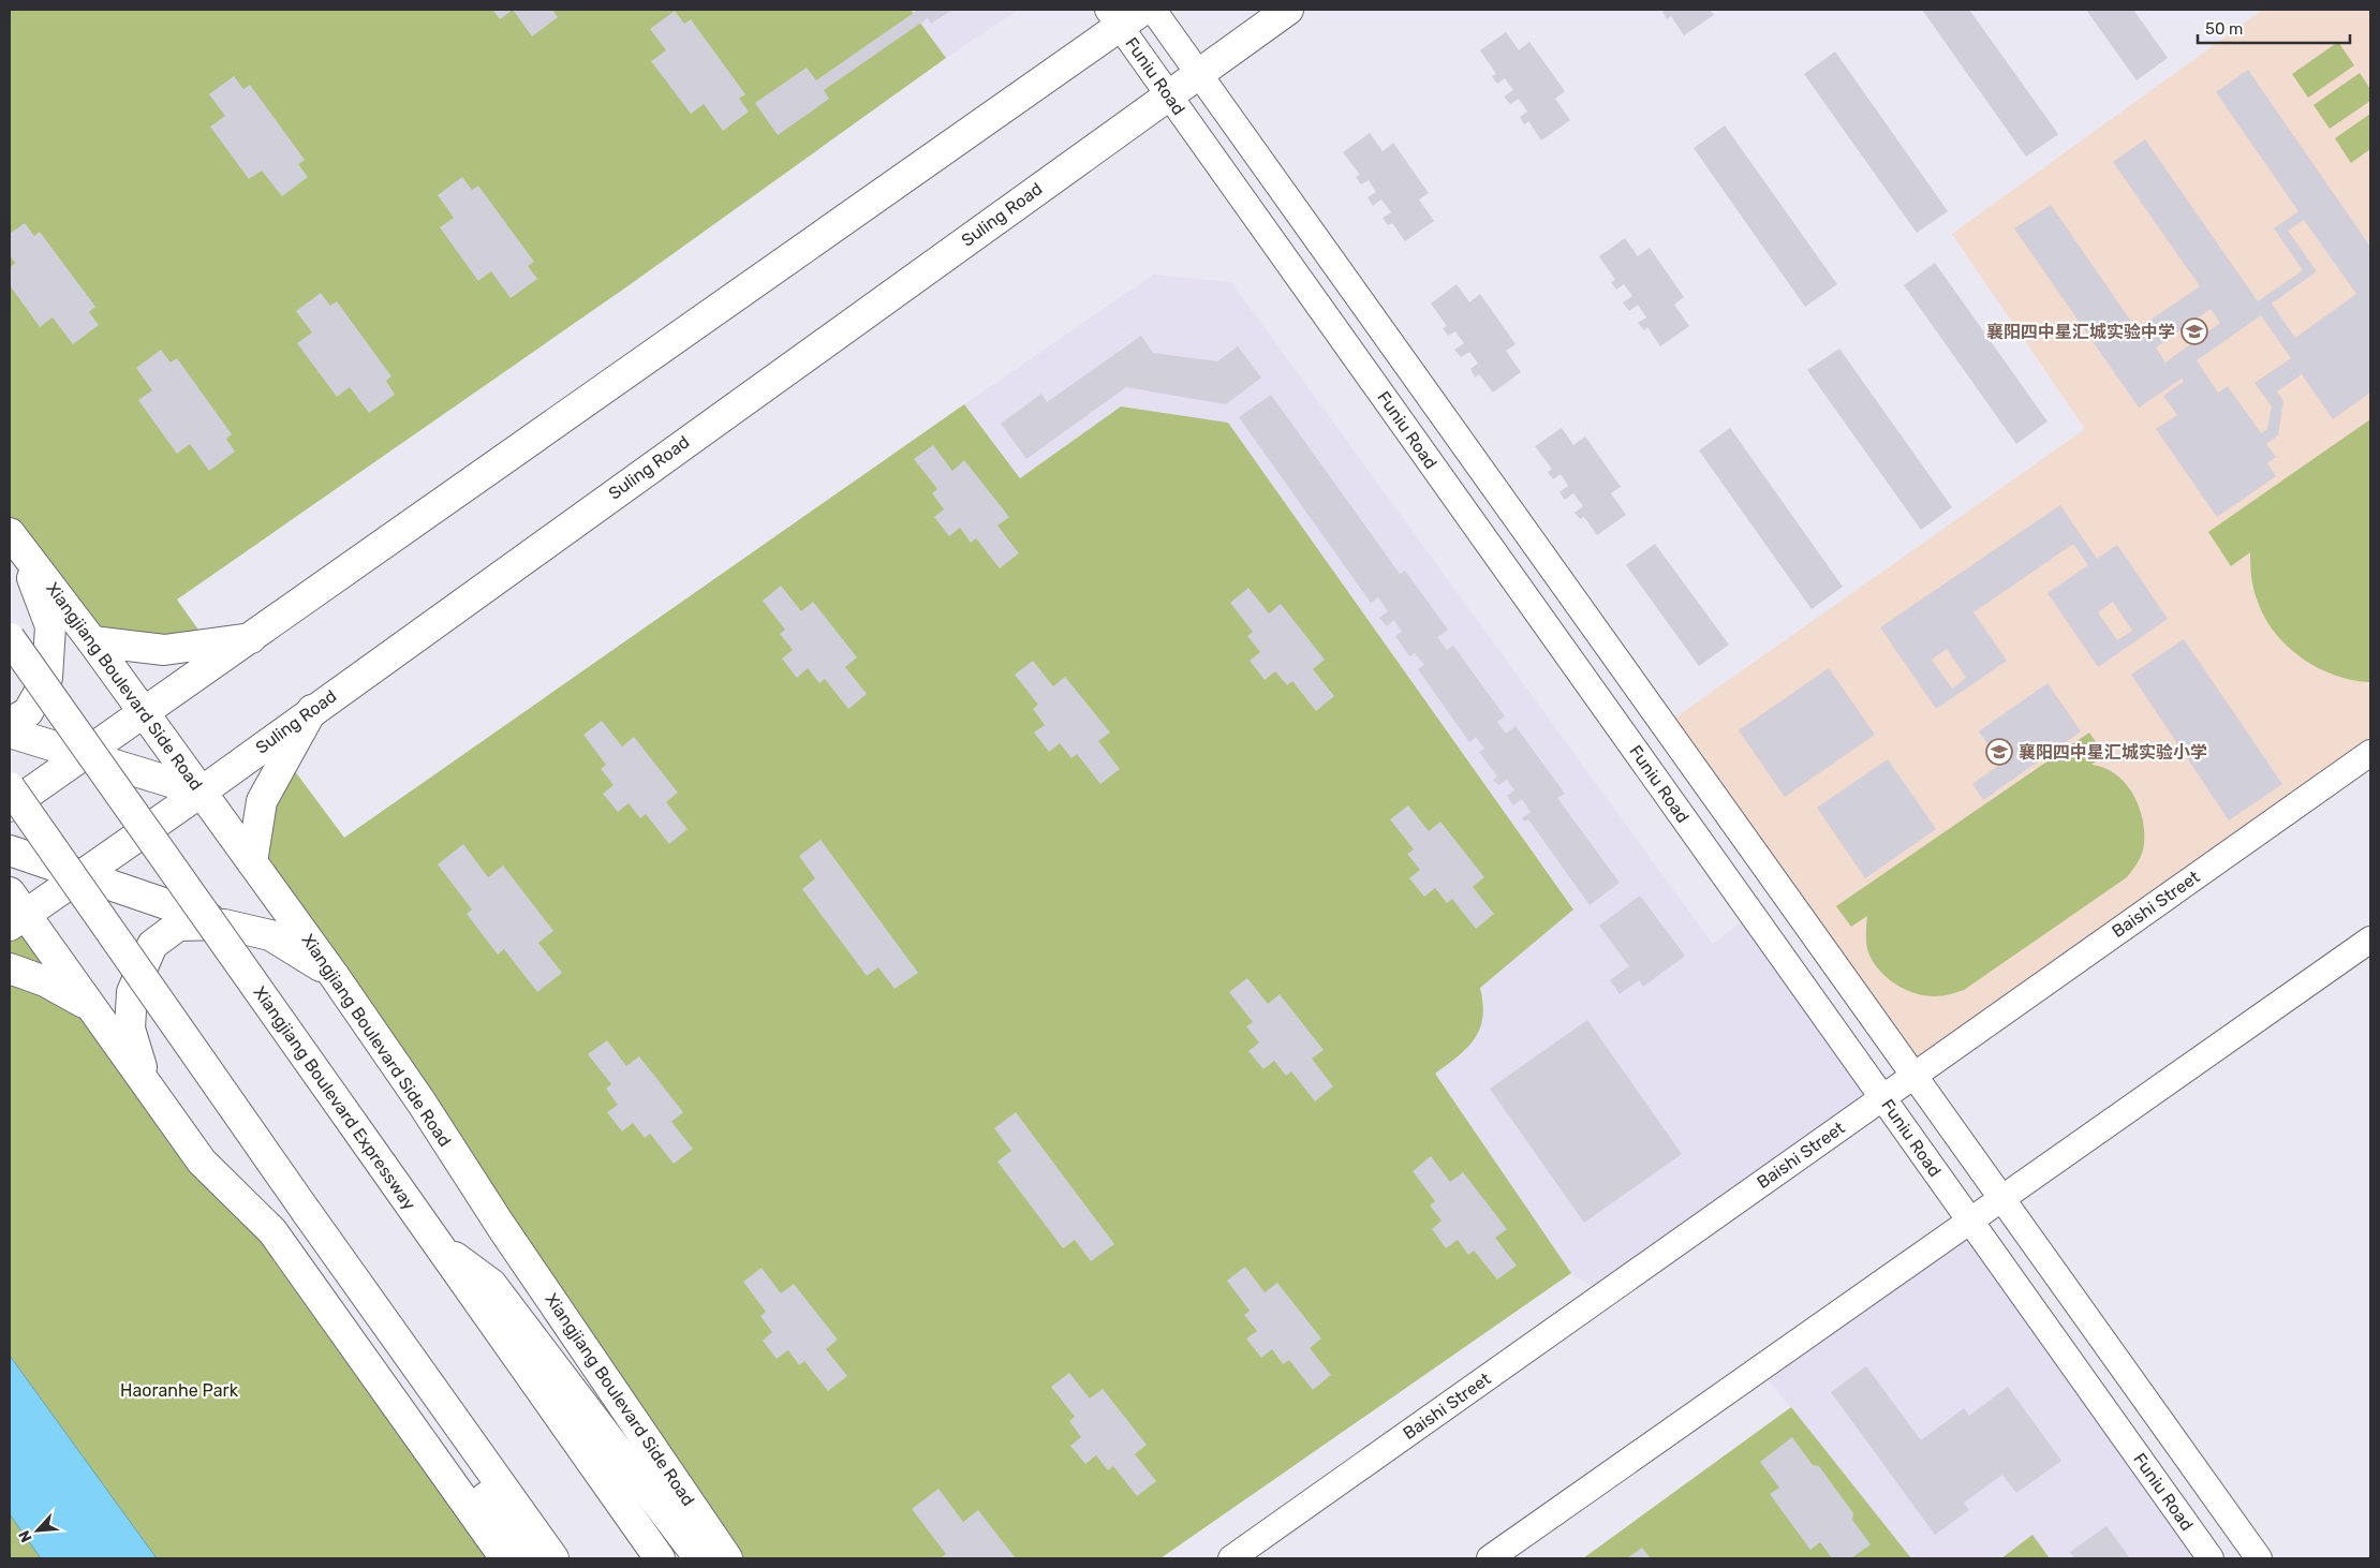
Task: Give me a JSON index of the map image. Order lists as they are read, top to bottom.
{
  "streets": {
    "main road": ["Suling Road", "Xiangjiang Boulevard Side Road", "Xiangjiang Boulevard Expressway"],
    "street": ["Funiu Road", "Baishi Street"]
  },
  "crossings": [
    ["Funiu Road", "Suling Road"],
    ["Funiu Road", "Baishi Street"],
    ["Suling Road", "Xiangjiang Boulevard Side Road"]
  ],
  "parks": ["Haoranhe Park"],
  "places": {
    "school or university": ["襄阳四中星汇城实验中学", "襄阳四中星汇城实验小学"]
  },
  "scale_bar": "50 m",
  "north": "bottom left"
}
